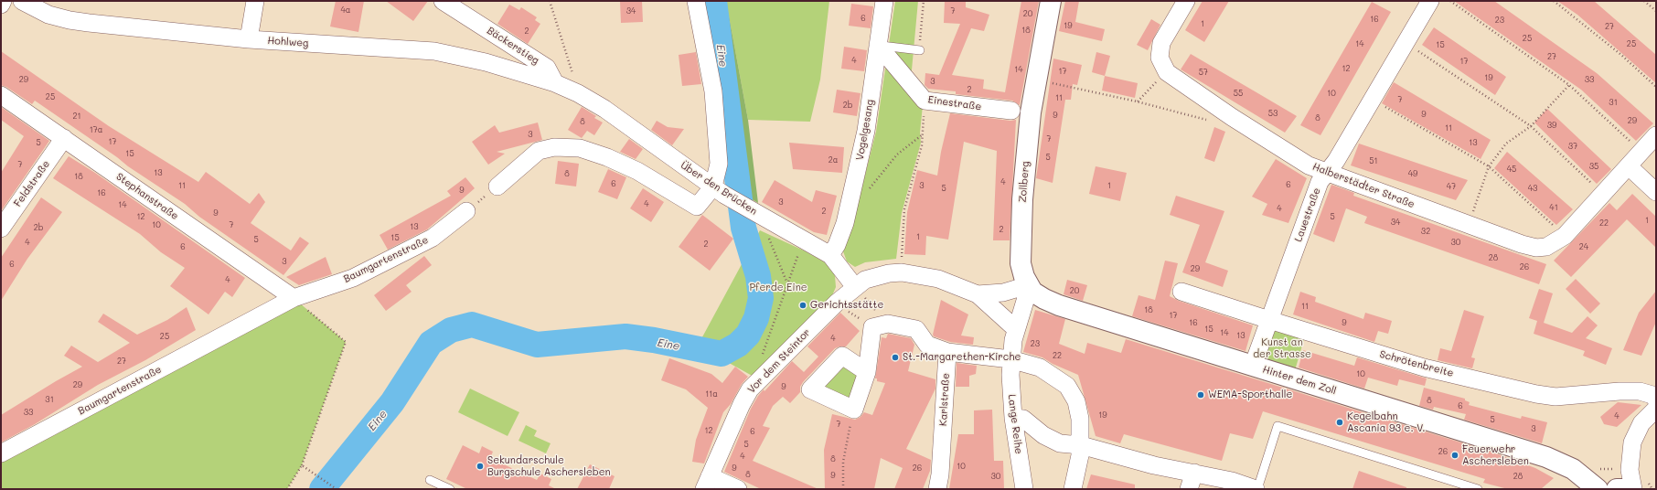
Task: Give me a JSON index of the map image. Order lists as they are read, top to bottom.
{
  "streets": {
    "main road": ["Zollberg", "Hinter dem Zoll"],
    "street": [
      "Hohlweg",
      "Bäckerstieg",
      "Einestraße",
      "Vogelgesang",
      "Feldstraße",
      "Halberstädter Straße",
      "Über den Brücken",
      "Stephanstraße",
      "Lauestraße",
      "Baumgartenstraße",
      "Vor dem Steintor",
      "Schrötenbreite",
      "Karlstraße",
      "Lange Reihe"
    ]
  },
  "crossings": [
    ["Hohlweg", "Bäckerstieg"],
    ["Einestraße", "Vogelgesang"],
    ["Vogelgesang", "Über den Brücken"],
    ["Zollberg", "Hinter dem Zoll"],
    ["Zollberg", "Lange Reihe"],
    ["Feldstraße", "Stephanstraße"],
    ["Halberstädter Straße", "Lauestraße"],
    ["Über den Brücken", "Vor dem Steintor"],
    ["Stephanstraße", "Baumgartenstraße"],
    ["Lauestraße", "Schrötenbreite"],
    ["Lauestraße", "Hinter dem Zoll"],
    ["Hinter dem Zoll", "Lange Reihe"]
  ],
  "water": ["Eine"],
  "parks": ["Pferde Eine", "Kunst an der Strasse"],
  "places": [
    "Gerichtsstätte",
    "St.-Margarethen-Kirche",
    "WEMA-Sporthalle",
    "Kegelbahn Ascania 93 e. V.",
    "Feuerwehr Aschersleben",
    "Sekundarschule Burgschule Aschersleben"
  ],
  "house_numbers": [
    "4a",
    "34",
    "7",
    "20",
    "6",
    "16",
    "23",
    "1",
    "19",
    "27",
    "18",
    "2",
    "25",
    "14",
    "25",
    "15",
    "27",
    "4",
    "17",
    "12",
    "14",
    "17",
    "57",
    "19",
    "29",
    "33",
    "3",
    "2",
    "55",
    "10",
    "25",
    "11",
    "7",
    "31",
    "2b",
    "53",
    "9",
    "9",
    "21",
    "8",
    "29",
    "8",
    "39",
    "11",
    "17a",
    "3",
    "7",
    "17",
    "5",
    "13",
    "37",
    "15",
    "5",
    "2a",
    "51",
    "7",
    "35",
    "45",
    "13",
    "8",
    "49",
    "18",
    "4",
    "6",
    "6",
    "11",
    "3",
    "1",
    "47",
    "5",
    "43",
    "9",
    "16",
    "3",
    "4",
    "14",
    "41",
    "4",
    "2",
    "9",
    "12",
    "5",
    "1",
    "34",
    "22",
    "10",
    "7",
    "13",
    "2b",
    "2",
    "32",
    "1",
    "15",
    "5",
    "4",
    "30",
    "2",
    "6",
    "24",
    "28",
    "3",
    "6",
    "26",
    "29",
    "4",
    "20",
    "11",
    "18",
    "17",
    "16",
    "9",
    "15",
    "14",
    "13",
    "25",
    "4",
    "23",
    "22",
    "27",
    "10",
    "29",
    "9",
    "11a",
    "31",
    "8",
    "6",
    "33",
    "19",
    "4",
    "5",
    "7",
    "3",
    "12",
    "6",
    "5",
    "26",
    "4",
    "8",
    "10",
    "9",
    "26",
    "8",
    "9",
    "30",
    "28"
  ]
}
